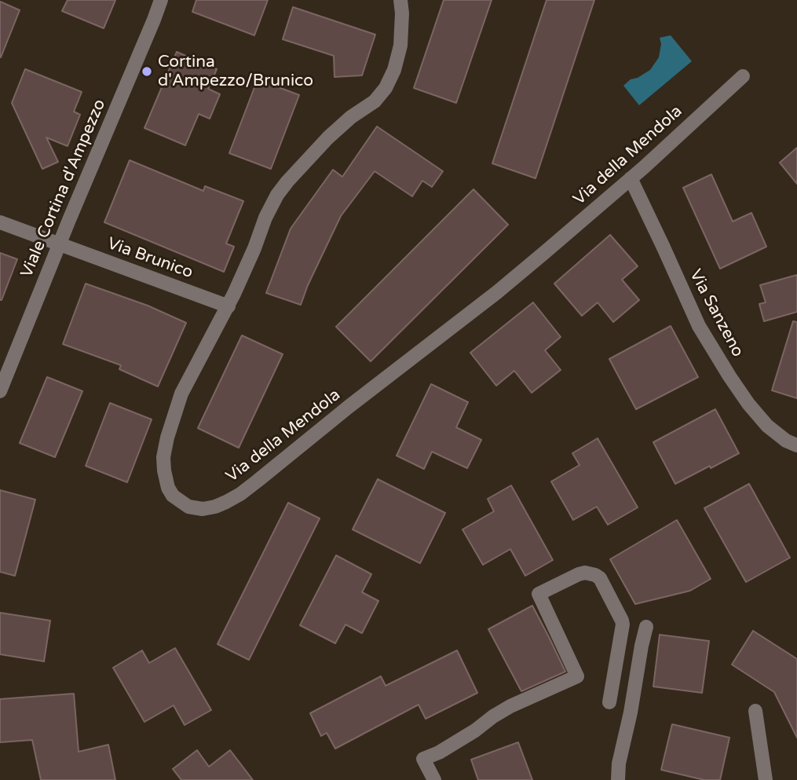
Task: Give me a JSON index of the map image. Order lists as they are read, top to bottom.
{
  "streets": {
    "street": [
      "Via della Mendola",
      "Viale Cortina d'Ampezzo",
      "Via Brunico",
      "Via Sanzeno"
    ]
  },
  "crossings": [
    ["Via della Mendola", "Via Brunico"],
    ["Via della Mendola", "Via Sanzeno"],
    ["Viale Cortina d'Ampezzo", "Via Brunico"]
  ],
  "places": ["Cortina d'Ampezzo/Brunico"]
}
